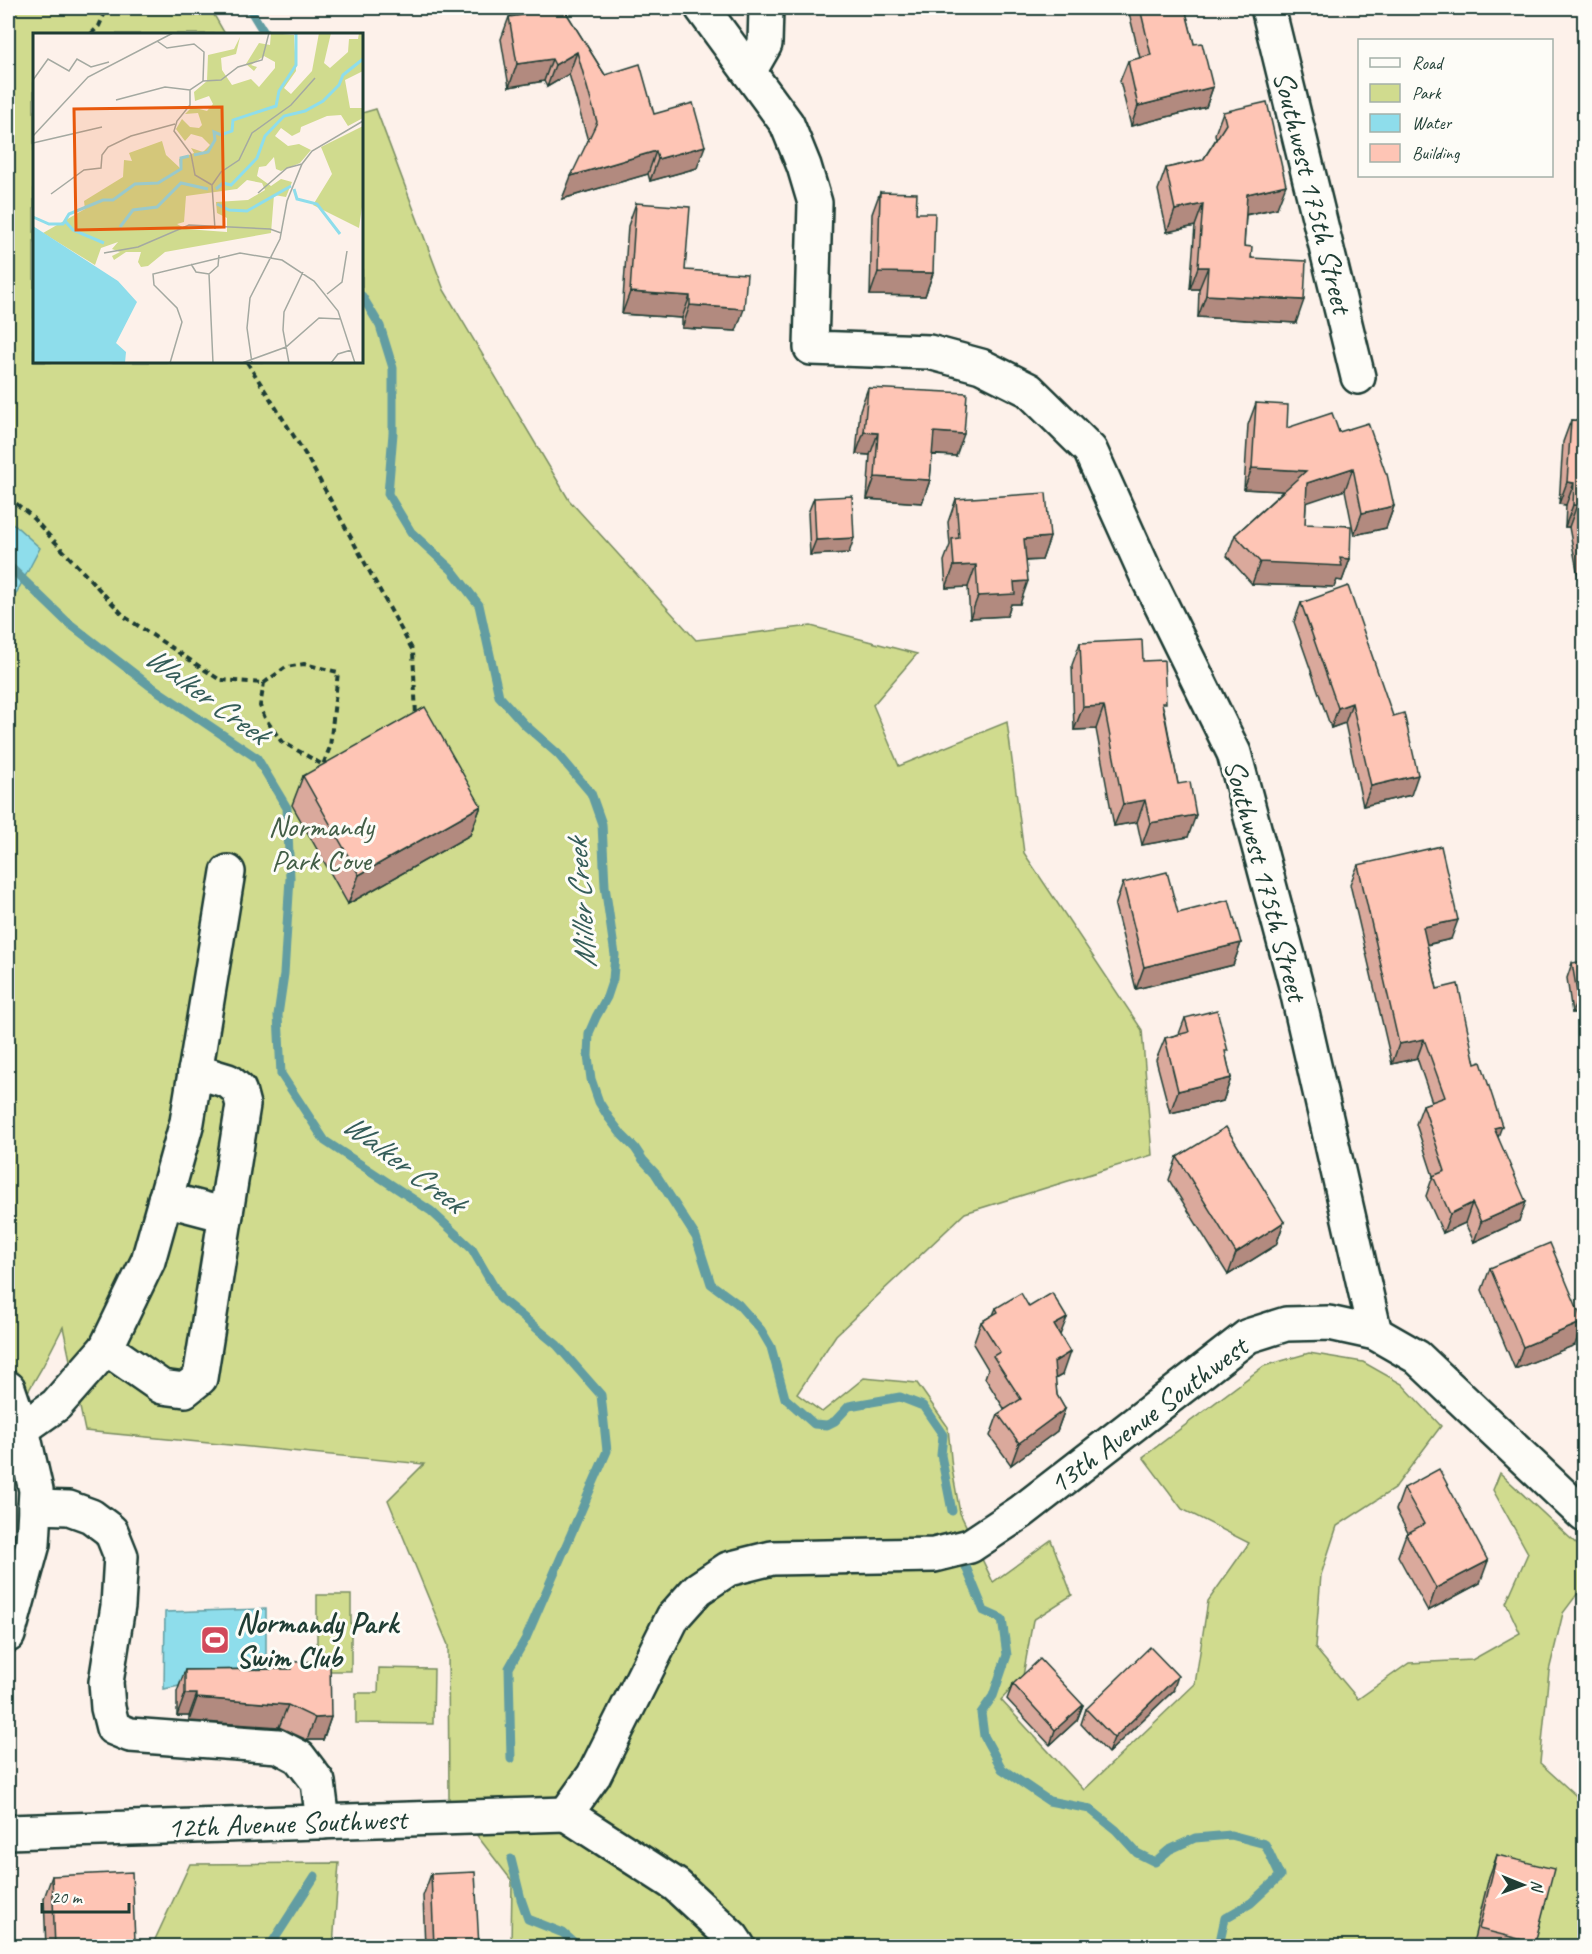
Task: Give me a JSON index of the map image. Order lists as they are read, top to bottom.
{
  "streets": {
    "street": ["Southwest 175th Street", "13th Avenue Southwest", "12th Avenue Southwest"]
  },
  "crossings": [
    ["Southwest 175th Street", "13th Avenue Southwest"],
    ["13th Avenue Southwest", "12th Avenue Southwest"]
  ],
  "water": ["Walker Creek", "Miller Creek"],
  "parks": ["Normandy Park Cove"],
  "places": {
    "sports": ["Normandy Park Swim Club"]
  },
  "legend": [
    "Road",
    "Park",
    "Water",
    "Building"
  ],
  "scale_bar": "20 m",
  "north": "right"
}
